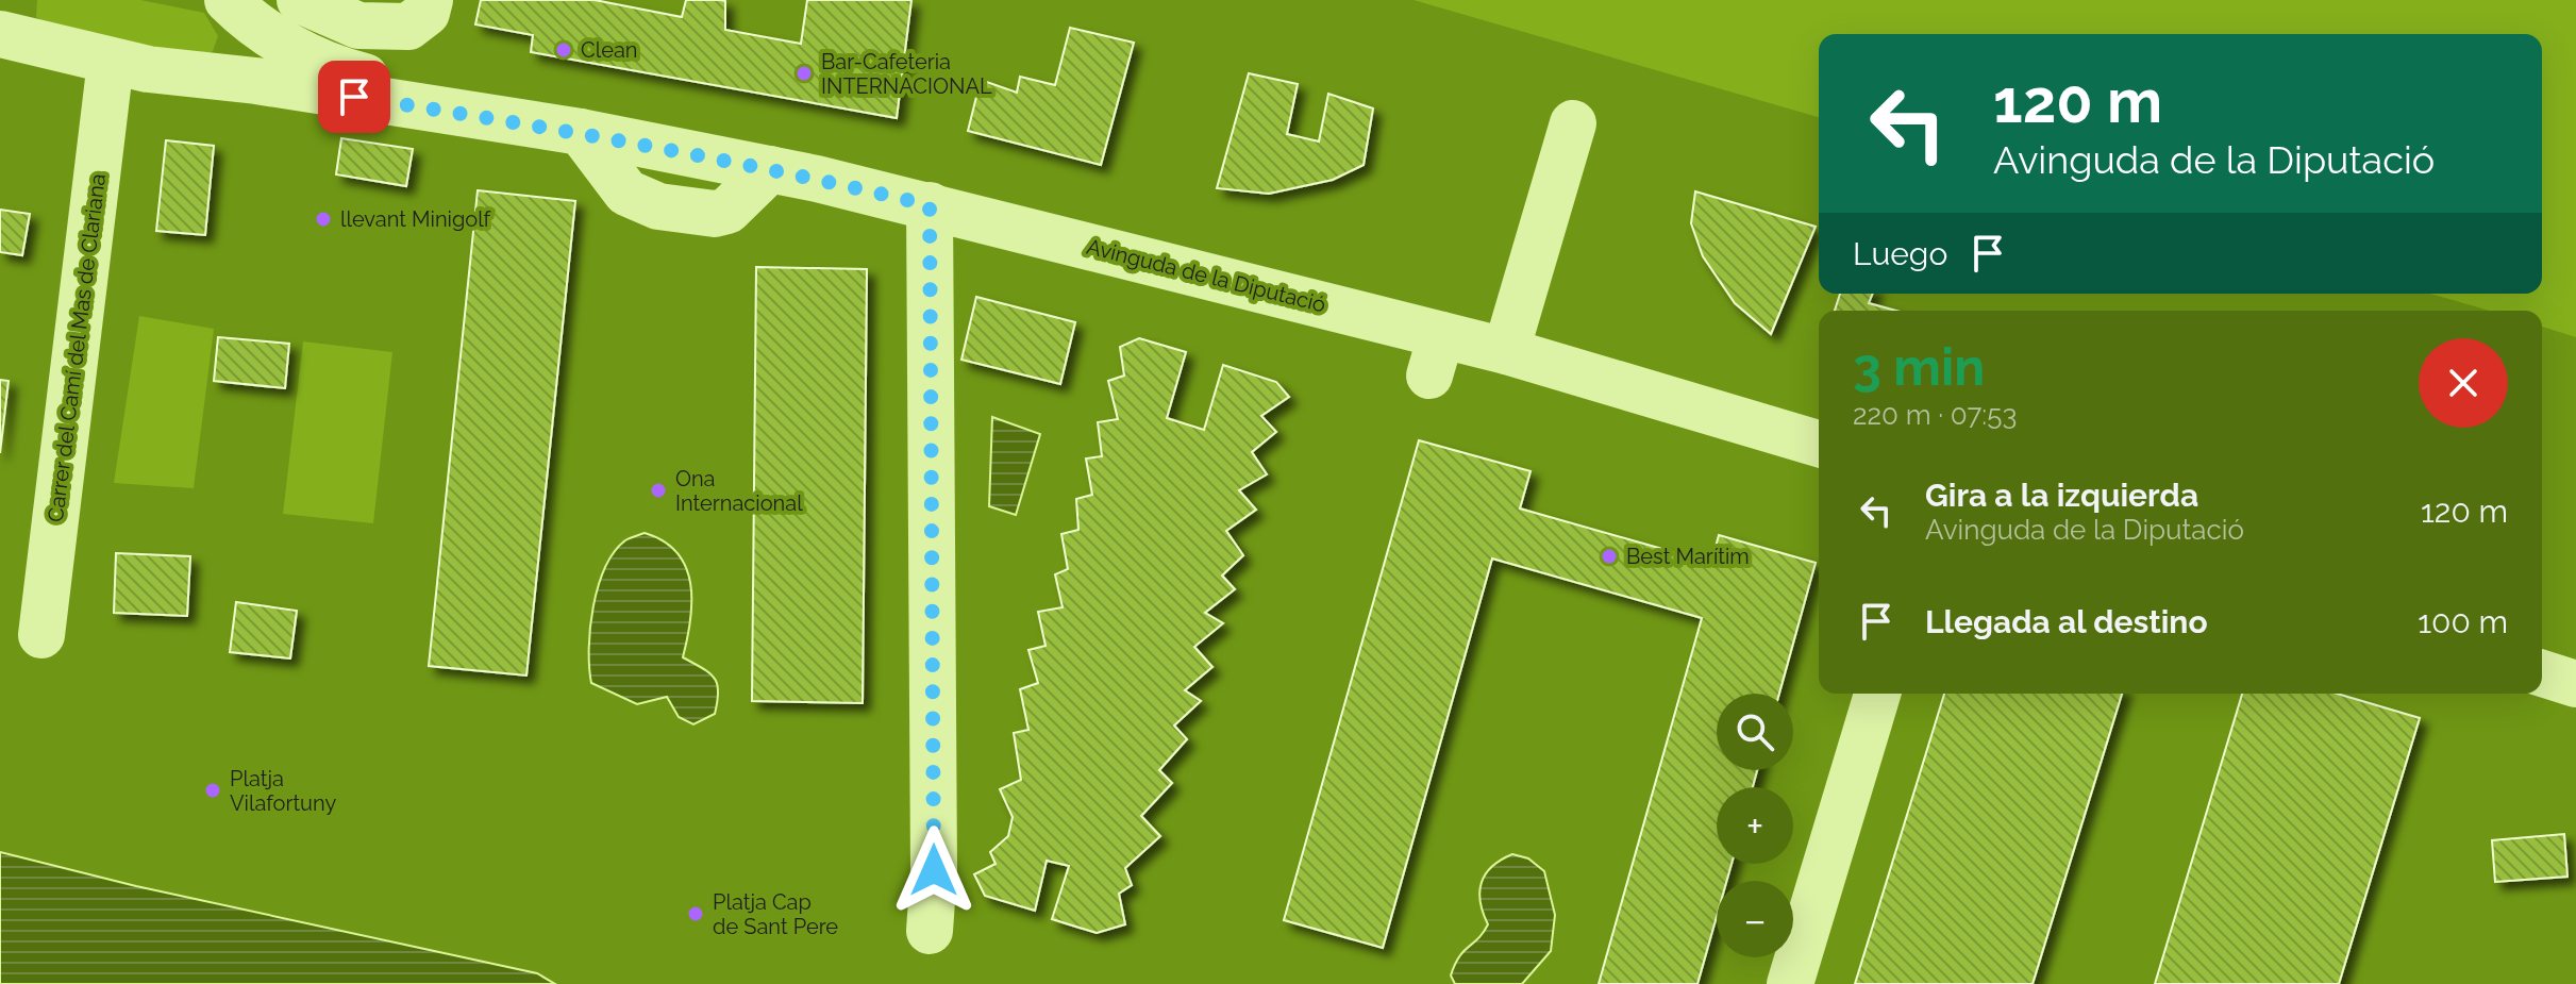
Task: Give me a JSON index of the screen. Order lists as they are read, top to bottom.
{
  "streets": {
    "street": ["Avinguda de la Diputació", "Carrer del Camí del Mas de Clariana"]
  },
  "crossings": [
    ["Avinguda de la Diputació", "Carrer del Camí del Mas de Clariana"]
  ],
  "places": [
    "Clean",
    "Bar-Cafeteria INTERNACIONAL",
    "llevant Minigolf",
    "Ona Internacional",
    "Best Marítim",
    "Platja Vilafortuny",
    "Platja Cap de Sant Pere"
  ],
  "page": {
    "turn": ["120 m", "Avinguda de la Diputació"],
    "then": "Luego",
    "heading": ["3 min", "220 m · 07:53"],
    "list": [
      {
        "name": "Gira a la izquierda",
        "note": "Avinguda de la Diputació",
        "value": "120 m"
      },
      {
        "name": "Llegada al destino",
        "value": "100 m"
      }
    ],
    "map_buttons": ["+", "−"]
  }
}
